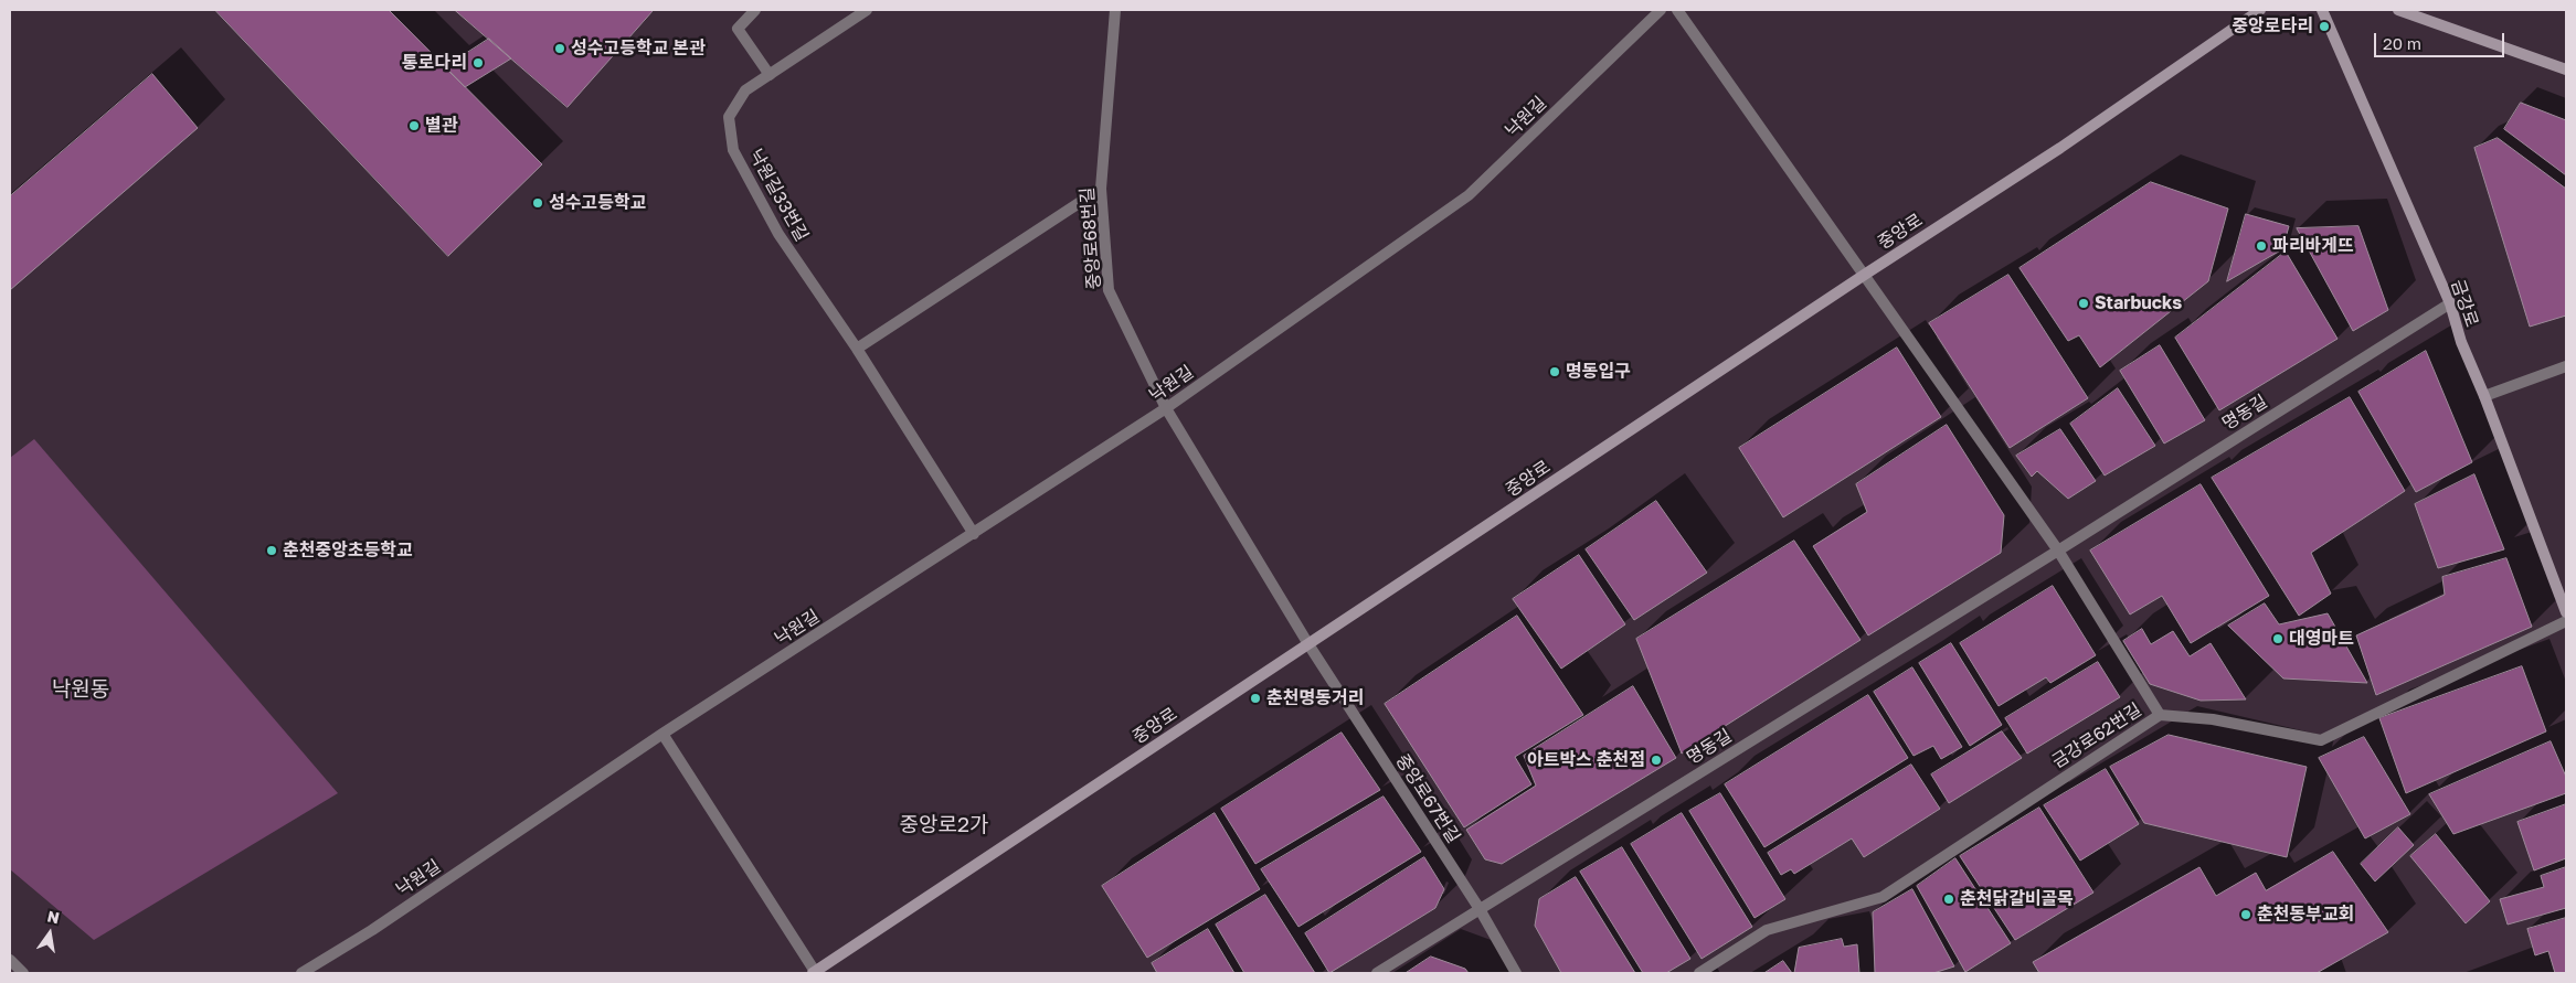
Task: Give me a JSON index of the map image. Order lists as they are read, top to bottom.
{
  "streets": {
    "street": [
      "낙원길",
      "낙원길33번길",
      "중앙로",
      "중앙로68번길",
      "금강로",
      "명동길",
      "금강로62번길",
      "중앙로67번길"
    ]
  },
  "crossings": [
    ["낙원길", "낙원길33번길"],
    ["낙원길", "중앙로68번길"],
    ["중앙로", "중앙로68번길"],
    ["중앙로", "중앙로67번길"],
    ["중앙로68번길", "중앙로67번길"],
    ["금강로", "명동길"],
    ["명동길", "중앙로67번길"]
  ],
  "districts": ["낙원동", "중앙로2가"],
  "places": [
    "중앙로타리",
    "성수고등학교 본관",
    "통로다리",
    "별관",
    "성수고등학교",
    "파리바게뜨",
    "Starbucks",
    "명동입구",
    "춘천중앙초등학교",
    "대영마트",
    "춘천명동거리",
    "아트박스 춘천점",
    "춘천닭갈비골목",
    "춘천동부교회"
  ],
  "scale_bar": "20 m",
  "north": "top"
}
